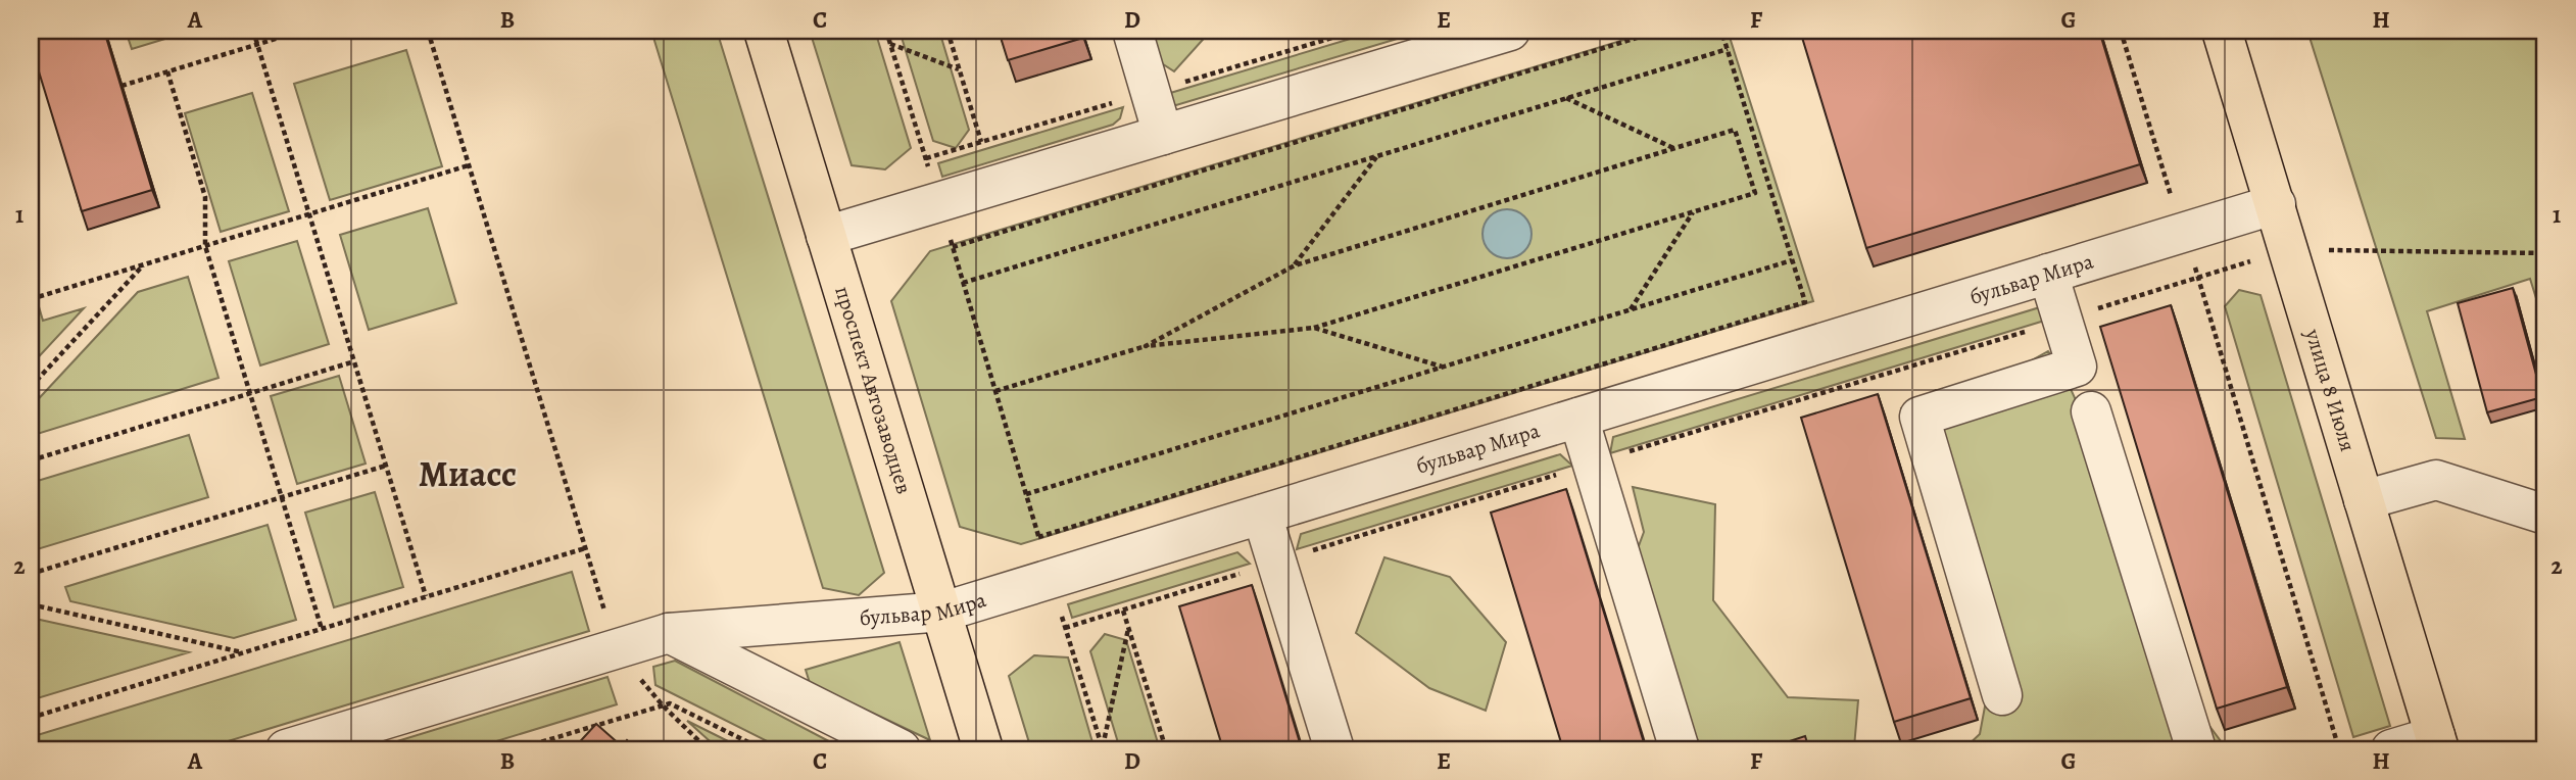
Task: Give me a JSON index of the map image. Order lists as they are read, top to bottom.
{
  "streets": {
    "main road": ["проспект Автозаводцев", "улица 8 Июля"],
    "street": ["бульвар Мира"]
  },
  "crossings": [
    ["бульвар Мира", "проспект Автозаводцев"],
    ["бульвар Мира", "улица 8 Июля"]
  ],
  "districts": ["Миасс"],
  "grid": {
    "columns": [
      "A",
      "B",
      "C",
      "D",
      "E",
      "F",
      "G",
      "H"
    ],
    "rows": ["1", "2"]
  }
}
